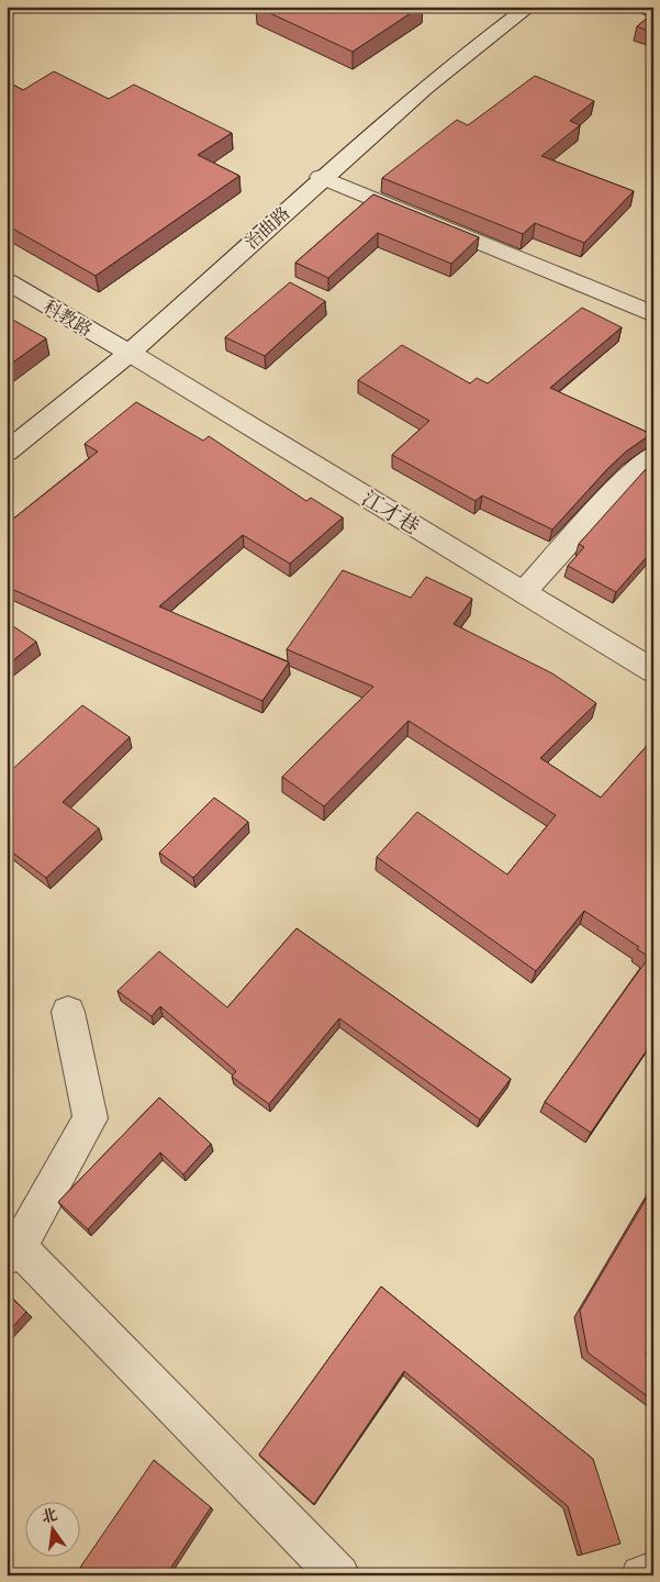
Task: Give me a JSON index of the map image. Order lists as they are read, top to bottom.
{
  "streets": {
    "street": ["治曲路", "科教路", "江才巷"]
  },
  "crossings": [
    ["治曲路", "科教路"],
    ["治曲路", "江才巷"],
    ["科教路", "江才巷"]
  ],
  "north": "top"
}
